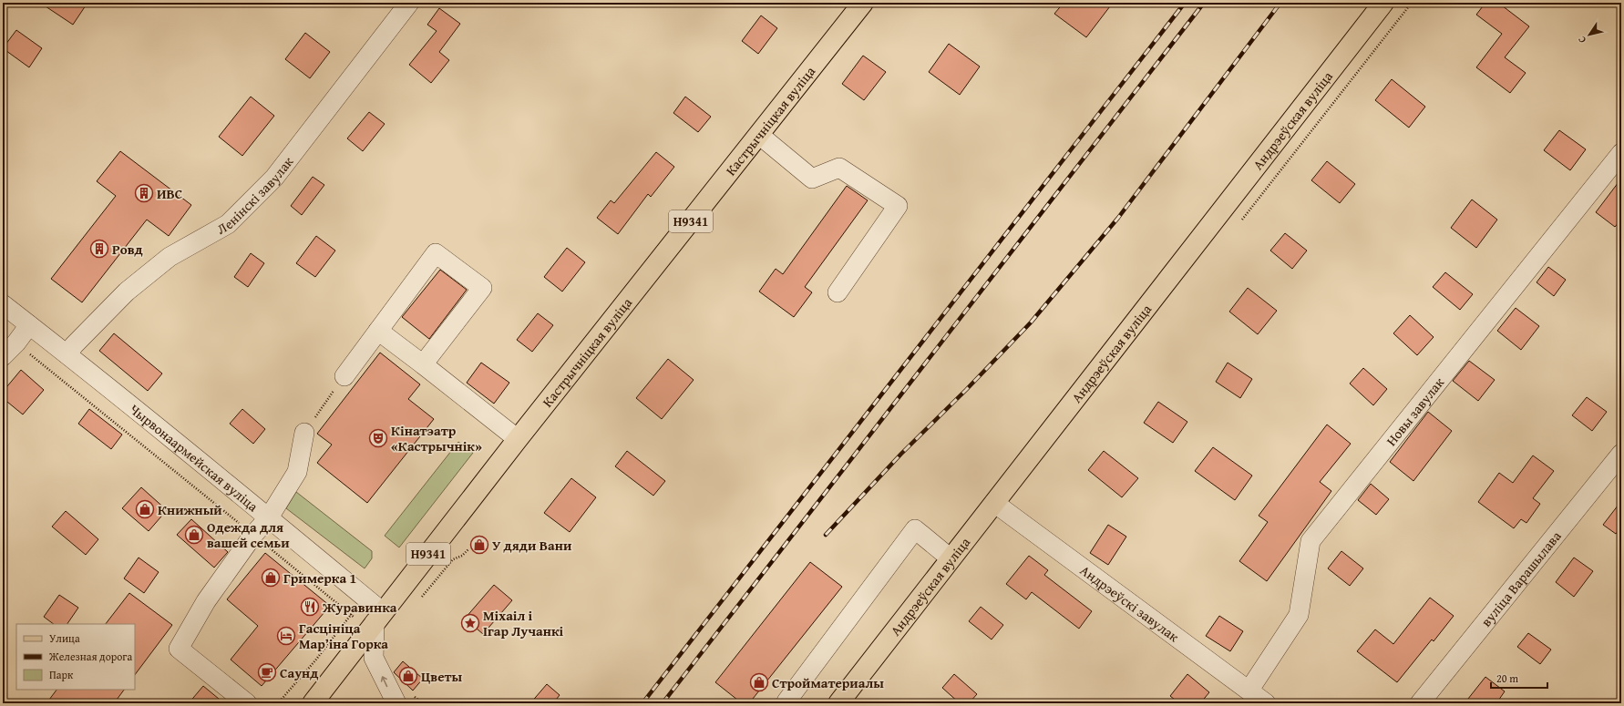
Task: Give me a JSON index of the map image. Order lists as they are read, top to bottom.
{
  "streets": {
    "main road": ["Андрэеўская вуліца", "Кастрычніцкая вуліца", "Н9341"],
    "street": [
      "Ленінскі завулак",
      "Новы завулак",
      "Чырвонаармейская вуліца",
      "вуліца Варашылава",
      "Андрэеўскі завулак"
    ]
  },
  "crossings": [
    ["Андрэеўская вуліца", "Андрэеўскі завулак"],
    ["Кастрычніцкая вуліца", "Чырвонаармейская вуліца"],
    ["Ленінскі завулак", "Чырвонаармейская вуліца"],
    ["Новы завулак", "Андрэеўскі завулак"]
  ],
  "places": {
    "building": ["ИВС", "Ровд"],
    "theatre": ["Кінатэатр «Кастрычнік»"],
    "shop": [
      "Книжный",
      "Одежда для вашей семьи",
      "У дяди Вани",
      "Гримерка 1",
      "Цветы",
      "Стройматериалы"
    ],
    "restaurant": ["Журавинка"],
    "place": ["Міхаіл і Ігар Лучанкі"],
    "hotel": ["Гасцініца Марʼіна Горка"],
    "cafe": ["Саунд"]
  },
  "legend": ["Улица", "Железная дорога", "Парк"],
  "scale_bar": "20 m",
  "north": "bottom left"
}
